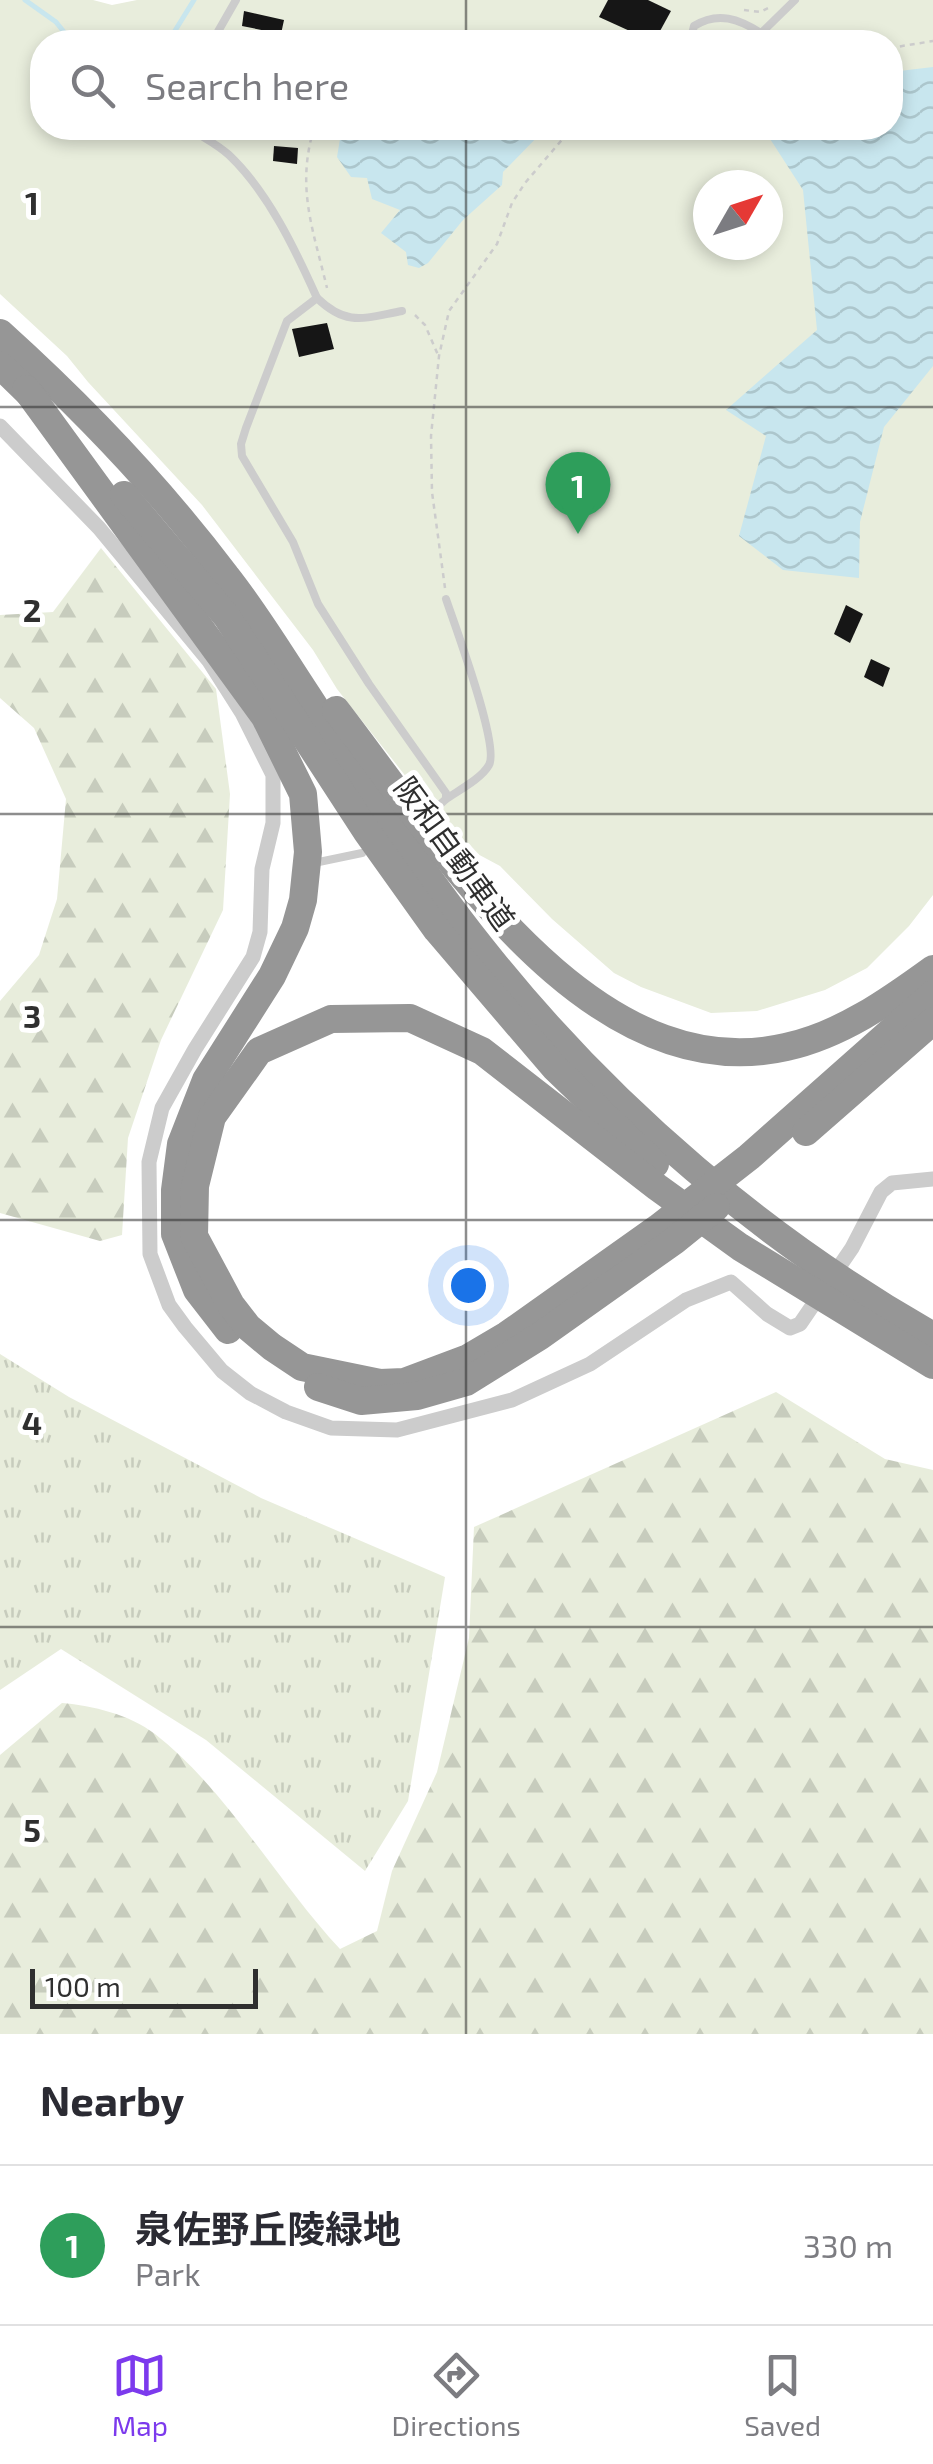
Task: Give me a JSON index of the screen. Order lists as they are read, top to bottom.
{
  "streets": {
    "highway": ["阪和自動車道"]
  },
  "scale_bar": "100 m",
  "north": "top right",
  "page": {
    "search": "Search here",
    "pins": "1",
    "scale": "100 m",
    "heading": "Nearby",
    "list": [
      {
        "mark": "1",
        "name": "泉佐野丘陵緑地",
        "note": "Park",
        "value": "330 m"
      }
    ],
    "nav": ["Map", "Directions", "Saved"]
  },
  "grid": {
    "rows": [
      "1",
      "2",
      "3",
      "4",
      "5"
    ]
  }
}
